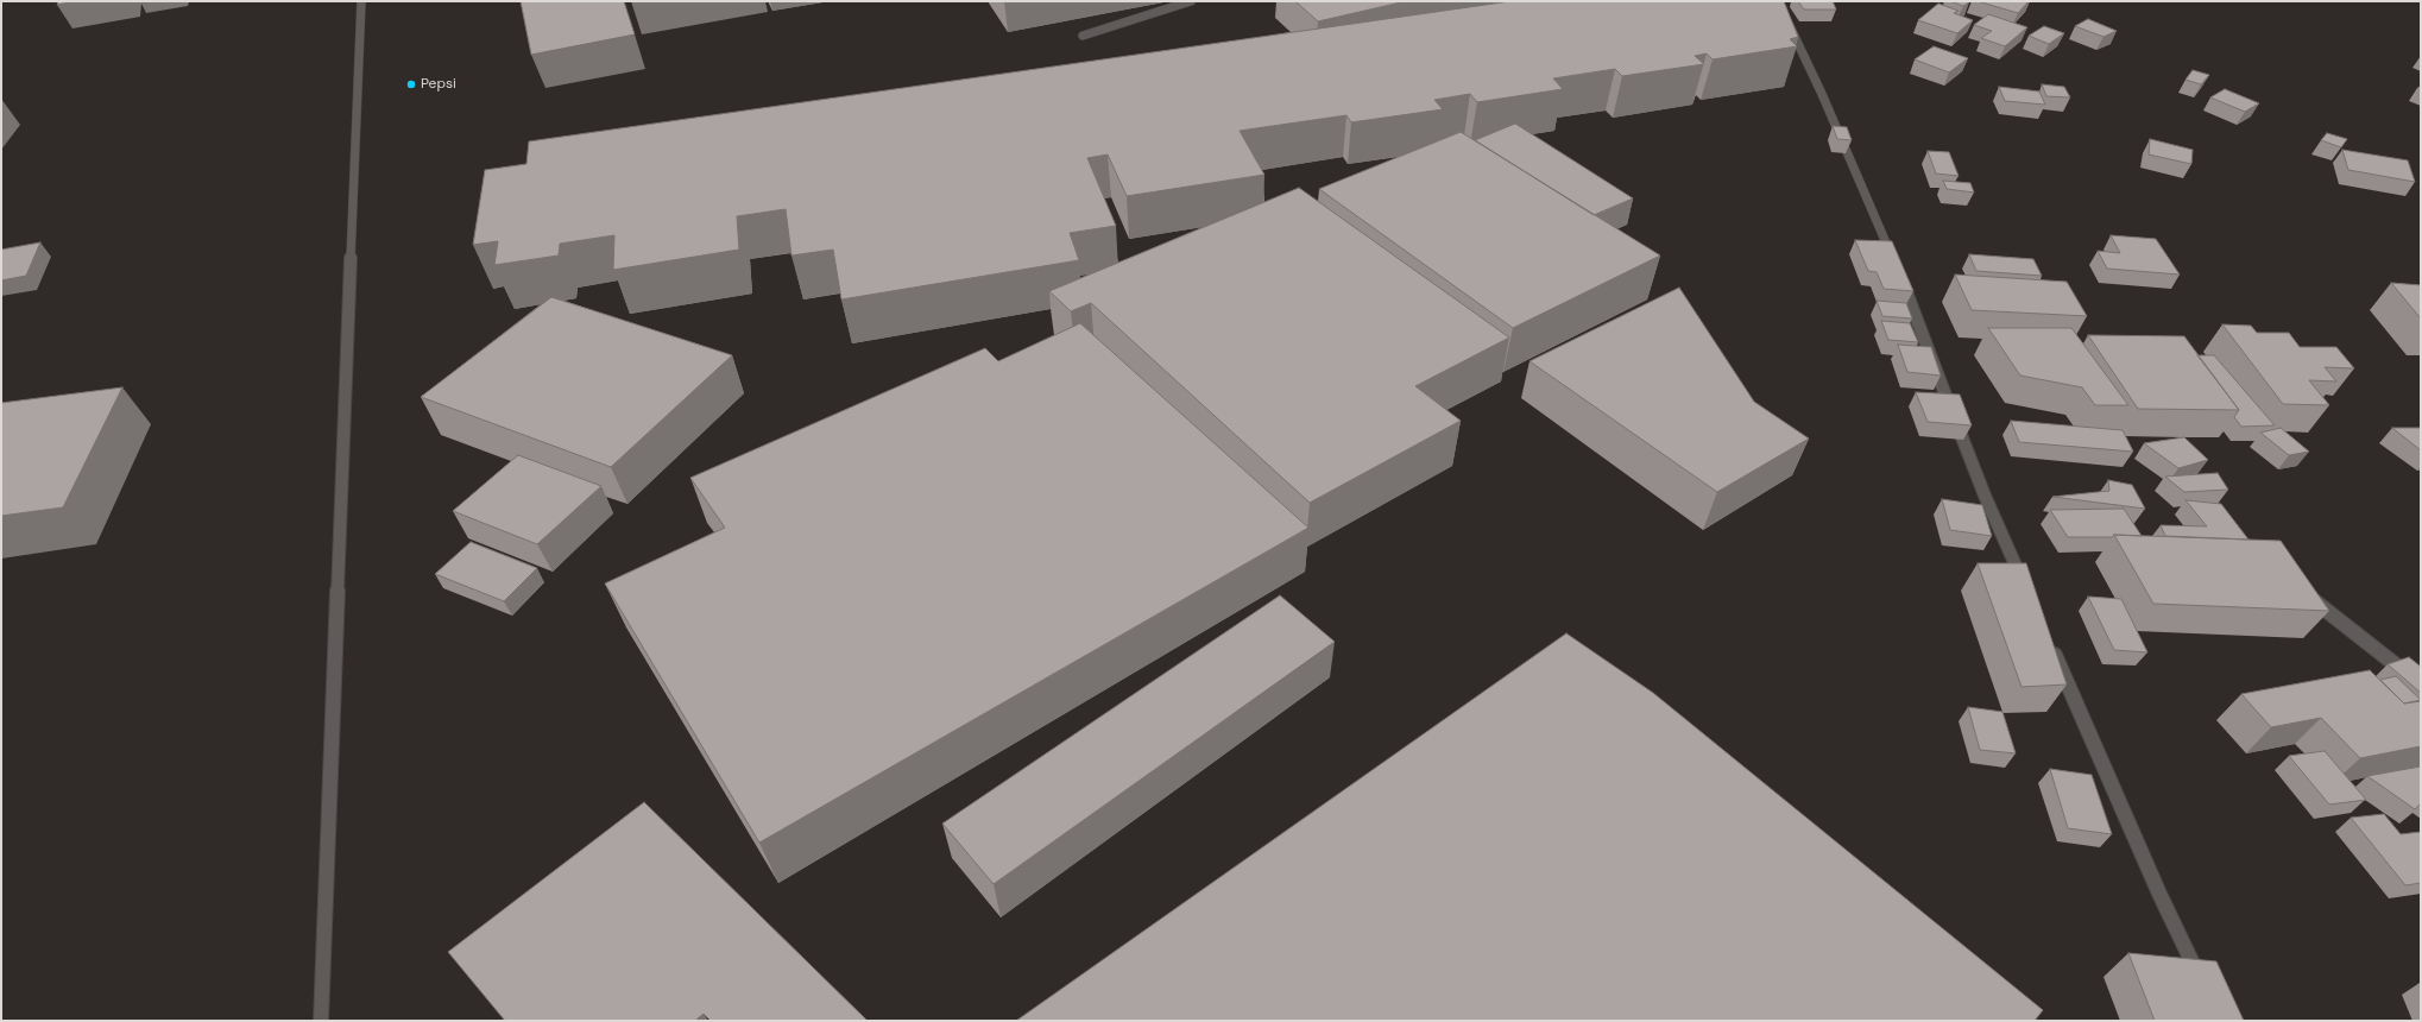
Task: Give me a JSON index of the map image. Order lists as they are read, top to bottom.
{
  "places": ["Pepsi"]
}
